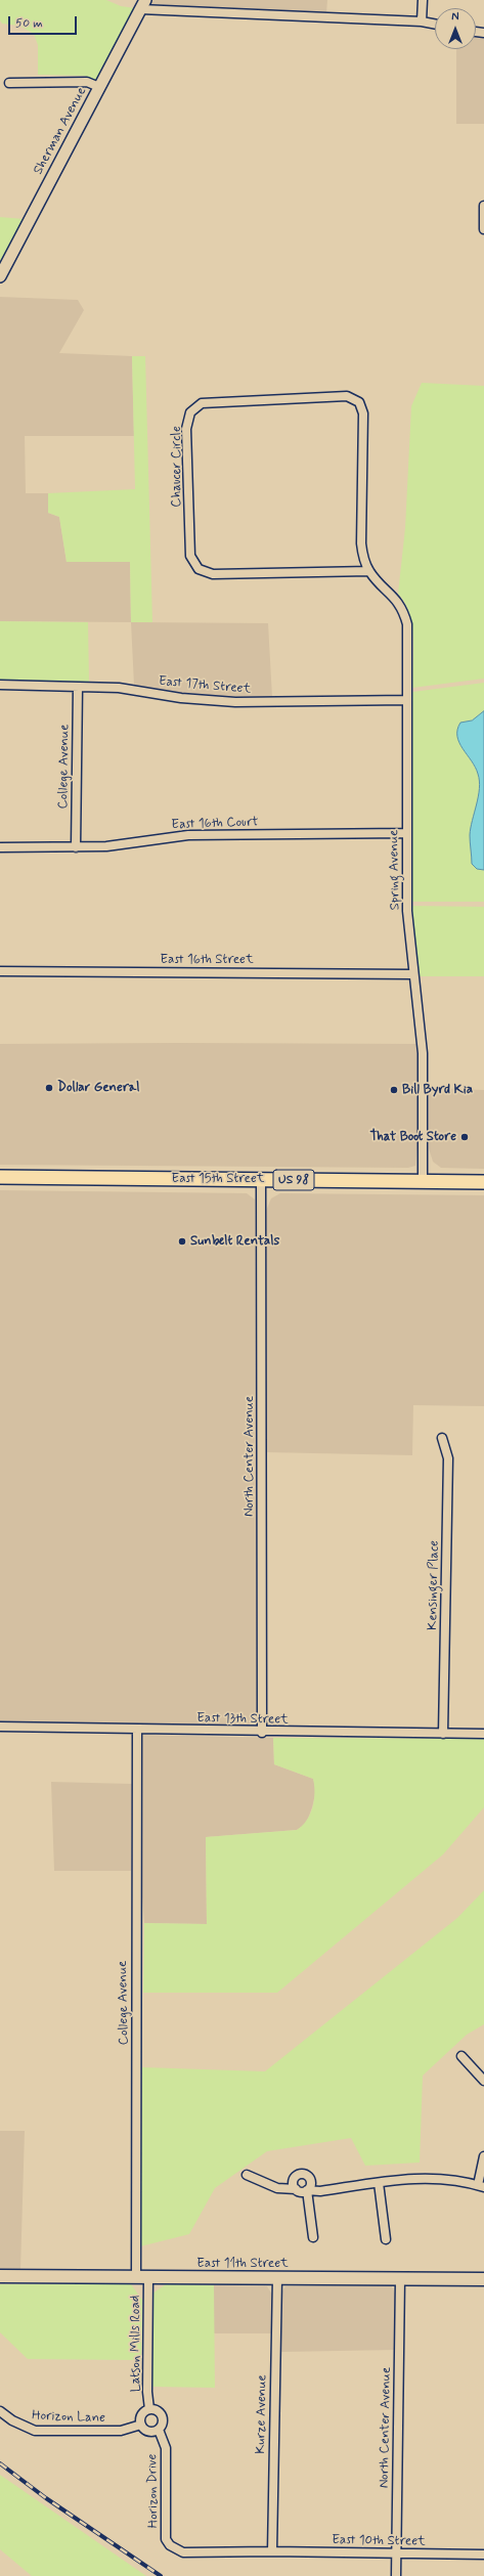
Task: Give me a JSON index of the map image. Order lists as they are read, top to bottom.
{
  "streets": {
    "main road": ["East 15th Street", "US 98", "East 11th Street"],
    "street": [
      "Sherman Avenue",
      "Chaucer Circle",
      "East 17th Street",
      "College Avenue",
      "East 16th Court",
      "Spring Avenue",
      "East 16th Street",
      "North Center Avenue",
      "Kensinger Place",
      "East 13th Street",
      "Latson Mills Road",
      "Kurze Avenue",
      "Horizon Lane",
      "Horizon Drive",
      "East 10th Street"
    ]
  },
  "crossings": [
    ["Chaucer Circle", "Spring Avenue"],
    ["East 17th Street", "College Avenue"],
    ["East 17th Street", "Spring Avenue"],
    ["College Avenue", "East 16th Court"],
    ["College Avenue", "East 13th Street"],
    ["College Avenue", "East 11th Street"],
    ["East 16th Court", "Spring Avenue"],
    ["Spring Avenue", "East 16th Street"],
    ["Spring Avenue", "East 15th Street"],
    ["East 15th Street", "North Center Avenue"],
    ["North Center Avenue", "East 13th Street"],
    ["North Center Avenue", "East 11th Street"],
    ["North Center Avenue", "East 10th Street"],
    ["Kensinger Place", "East 13th Street"],
    ["East 11th Street", "Latson Mills Road"],
    ["East 11th Street", "Kurze Avenue"],
    ["Latson Mills Road", "Horizon Lane"],
    ["Latson Mills Road", "Horizon Drive"],
    ["Kurze Avenue", "Horizon Drive"],
    ["Kurze Avenue", "East 10th Street"],
    ["Horizon Lane", "Horizon Drive"],
    ["Horizon Drive", "East 10th Street"]
  ],
  "places": [
    "Dollar General",
    "Bill Byrd Kia",
    "That Boot Store",
    "Sunbelt Rentals"
  ],
  "scale_bar": "50 m",
  "north": "top"
}
